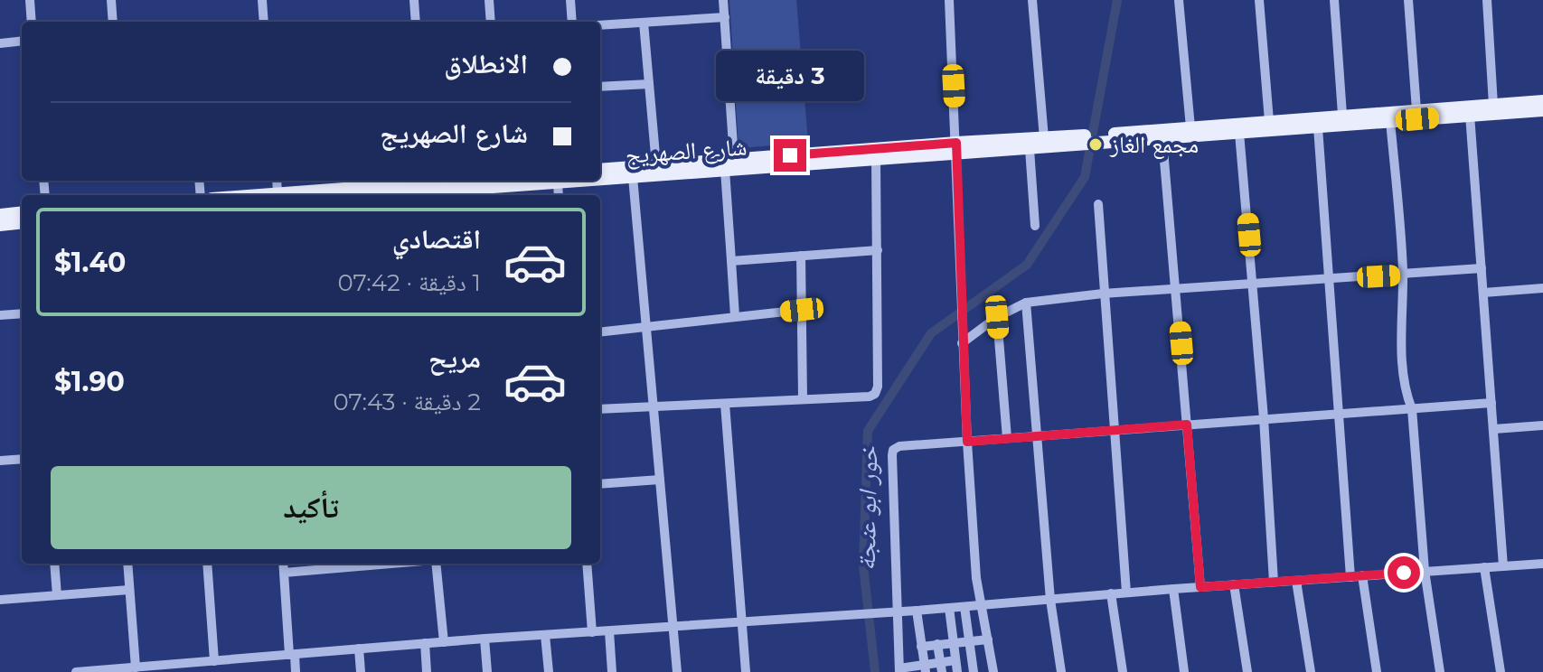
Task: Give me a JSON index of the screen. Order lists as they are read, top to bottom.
{
  "streets": {
    "main road": ["شارع الصهريج"]
  },
  "water": ["خور ابو عنجة"],
  "places": ["مجمع الغاز"],
  "page": {
    "banner": ["الانطلاق", "شارع الصهريج"],
    "bubble": "3 دقيقة",
    "list": [
      {
        "name": "اقتصادي",
        "note": "1 دقيقة · 07:42",
        "value": "$1.40"
      },
      {
        "name": "مريح",
        "note": "2 دقيقة · 07:43",
        "value": "$1.90"
      }
    ],
    "buttons": "تأكيد"
  }
}
